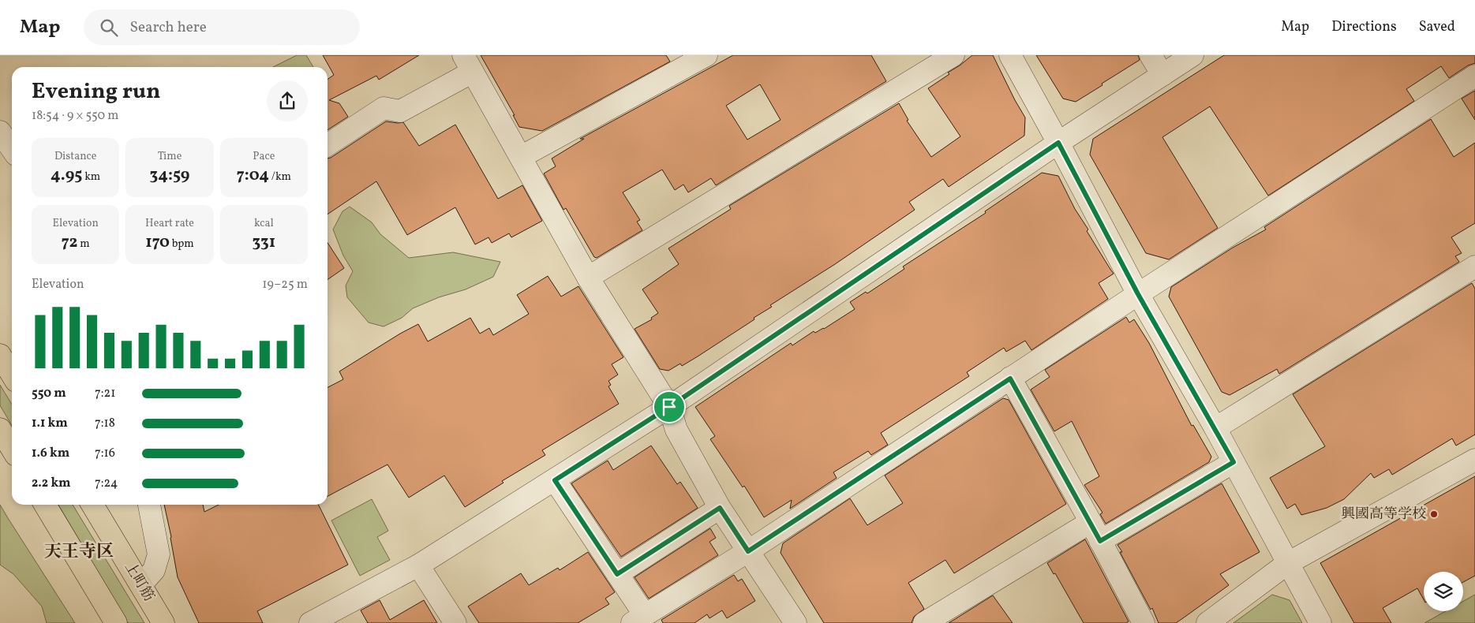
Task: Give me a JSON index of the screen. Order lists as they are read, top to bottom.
{
  "streets": {
    "main road": ["上町筋"]
  },
  "districts": ["天王寺区"],
  "places": ["興國高等学校"],
  "page": {
    "header": "Map",
    "search": "Search here",
    "nav": ["Map", "Directions", "Saved"],
    "heading": ["Evening run", "18:54 · 9 × 550 m"],
    "stats": [
      ["Distance", "4.95 km"],
      ["Time", "34:59"],
      ["Pace", "7:04 /km"],
      ["Elevation", "72 m"],
      ["Heart rate", "170 bpm"],
      ["kcal", "331"]
    ],
    "chart": ["Elevation", "19–25 m"],
    "list": [
      {
        "name": "550 m",
        "note": "7:21"
      },
      {
        "name": "1.1 km",
        "note": "7:18"
      },
      {
        "name": "1.6 km",
        "note": "7:16"
      },
      {
        "name": "2.2 km",
        "note": "7:24"
      }
    ]
  }
}
